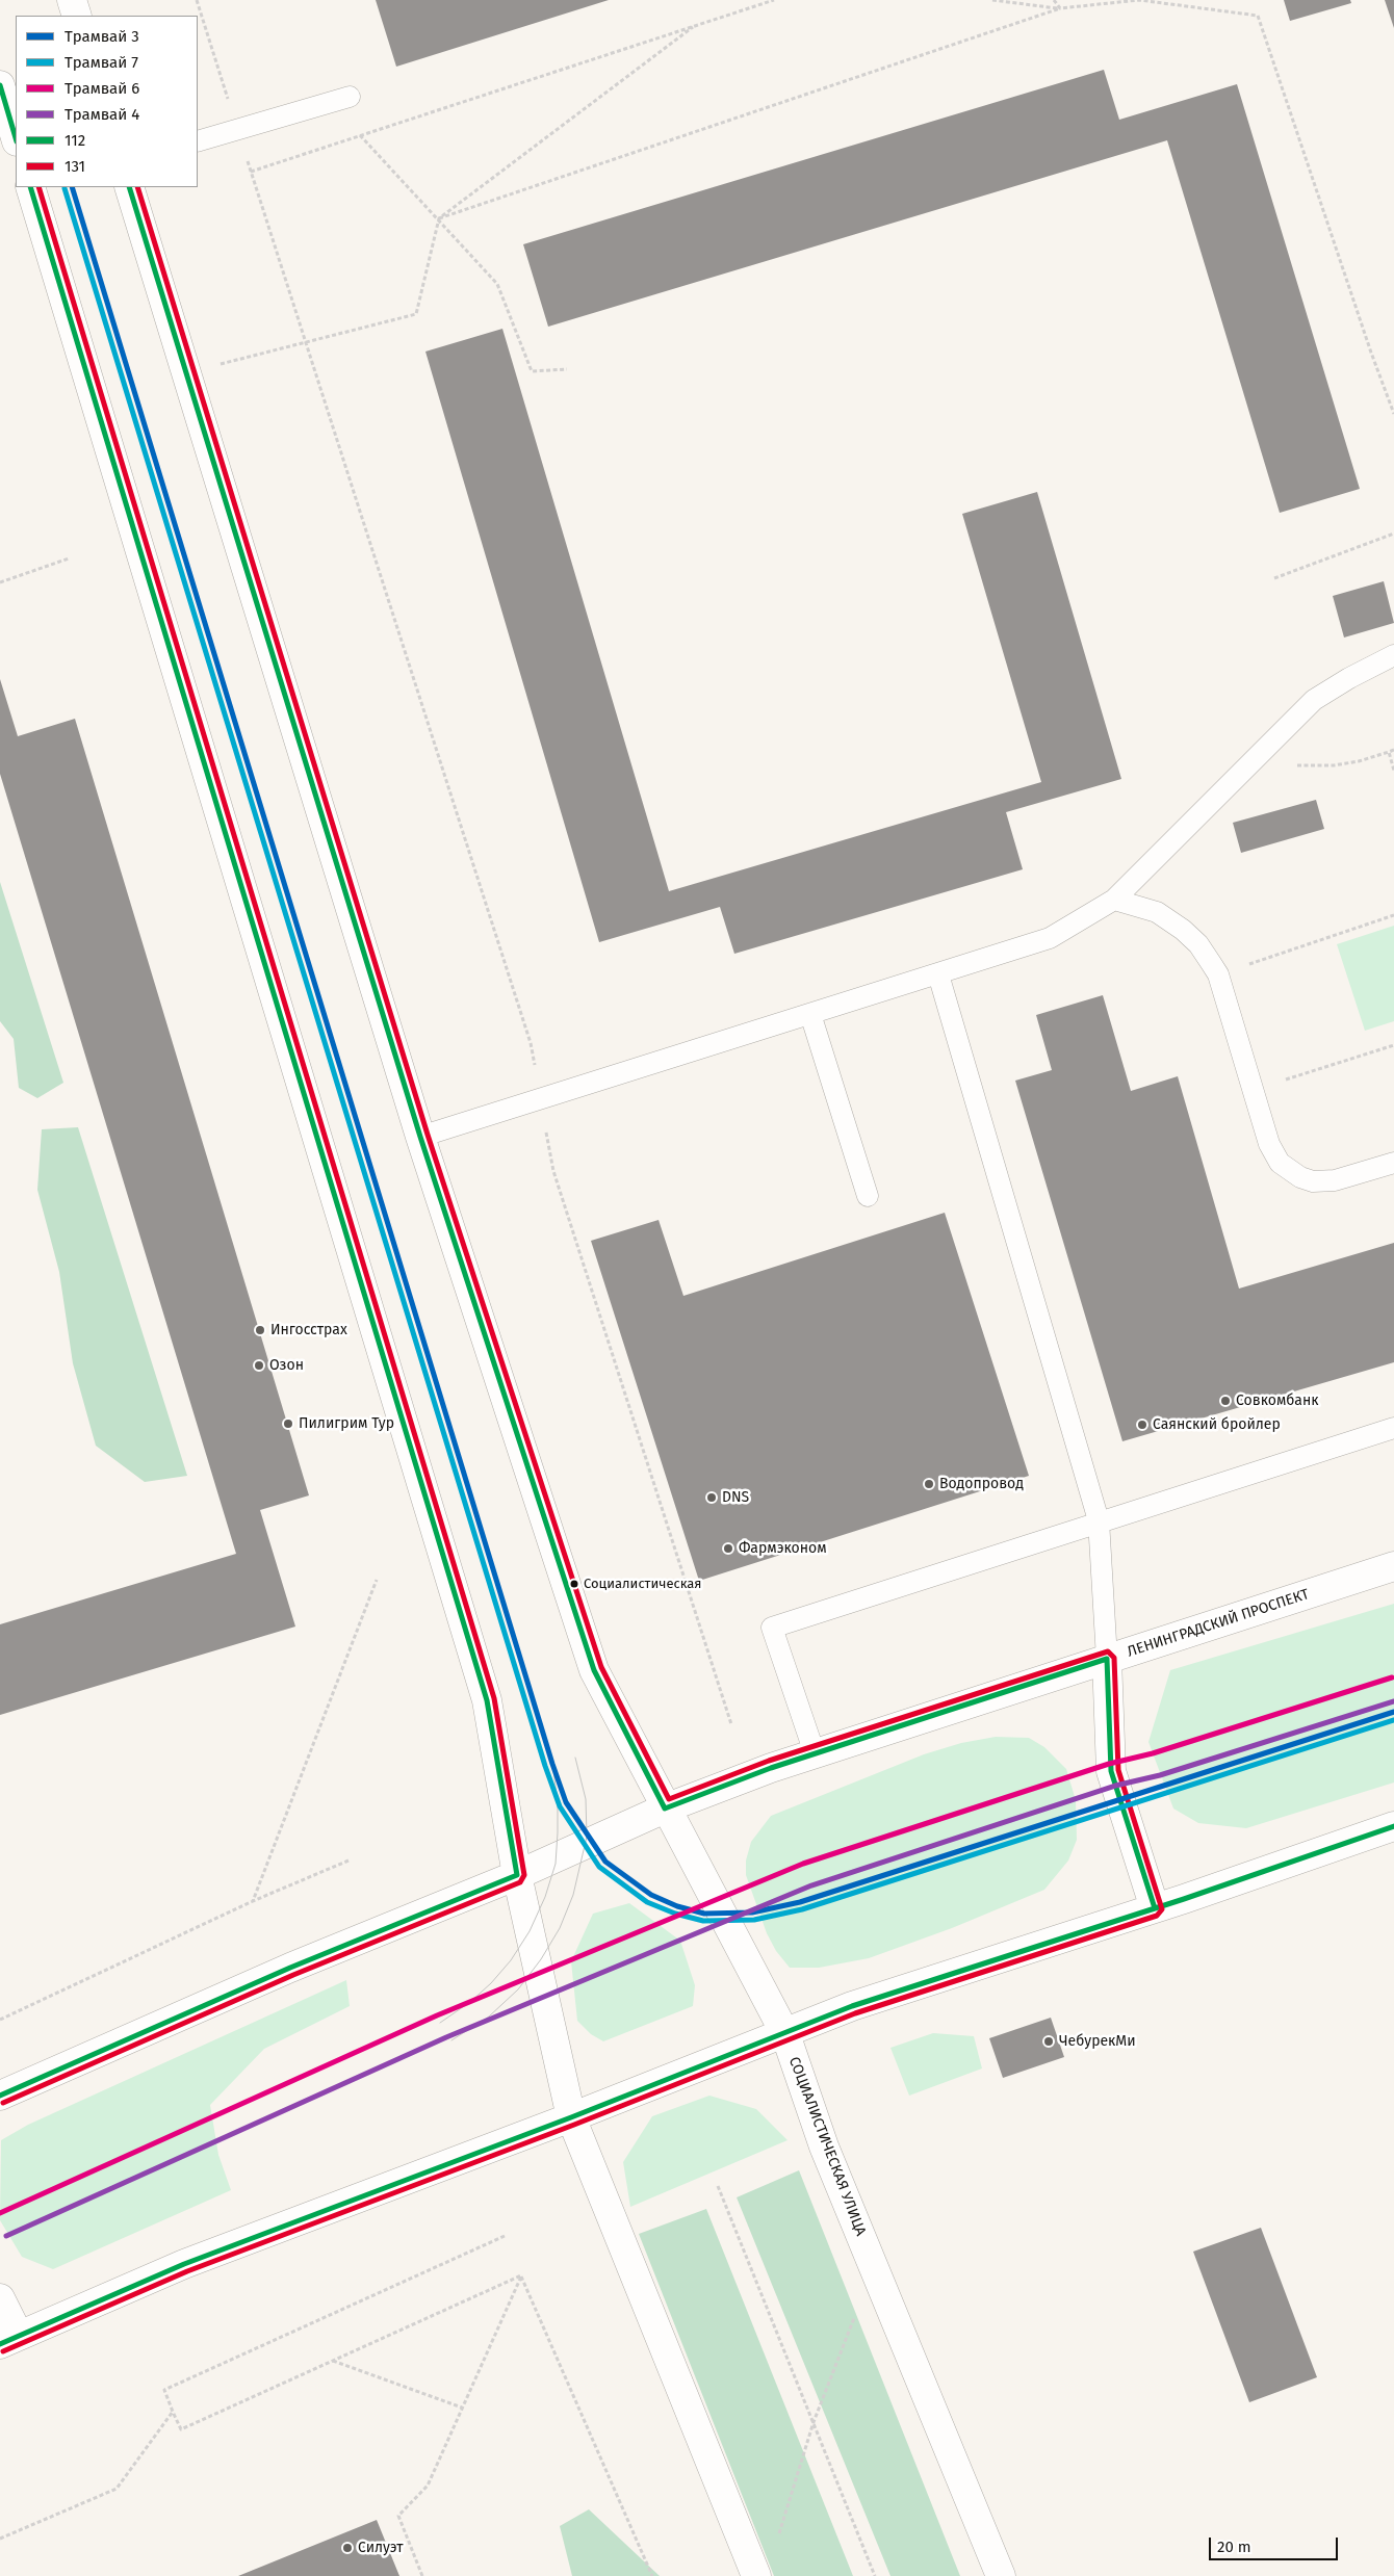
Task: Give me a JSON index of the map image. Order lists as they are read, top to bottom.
{
  "streets": {
    "street": ["ЛЕНИНГРАДСКИЙ ПРОСПЕКТ", "СОЦИАЛИСТИЧЕСКАЯ УЛИЦА"]
  },
  "crossings": [
    ["ЛЕНИНГРАДСКИЙ ПРОСПЕКТ", "СОЦИАЛИСТИЧЕСКАЯ УЛИЦА"]
  ],
  "places": [
    "Ингосстрах",
    "Озон",
    "Совкомбанк",
    "Пилигрим Тур",
    "Саянский бройлер",
    "Водопровод",
    "DNS",
    "Фармэконом",
    "Социалистическая",
    "ЧебурекМи",
    "Силуэт"
  ],
  "lines": [
    "transit line 112",
    "tram line 3",
    "transit line 131",
    "tram line 7",
    "tram line 6",
    "tram line 4"
  ],
  "legend": [
    "Трамвай 3",
    "Трамвай 7",
    "Трамвай 6",
    "Трамвай 4",
    "112",
    "131"
  ],
  "scale_bar": "20 m"
}
